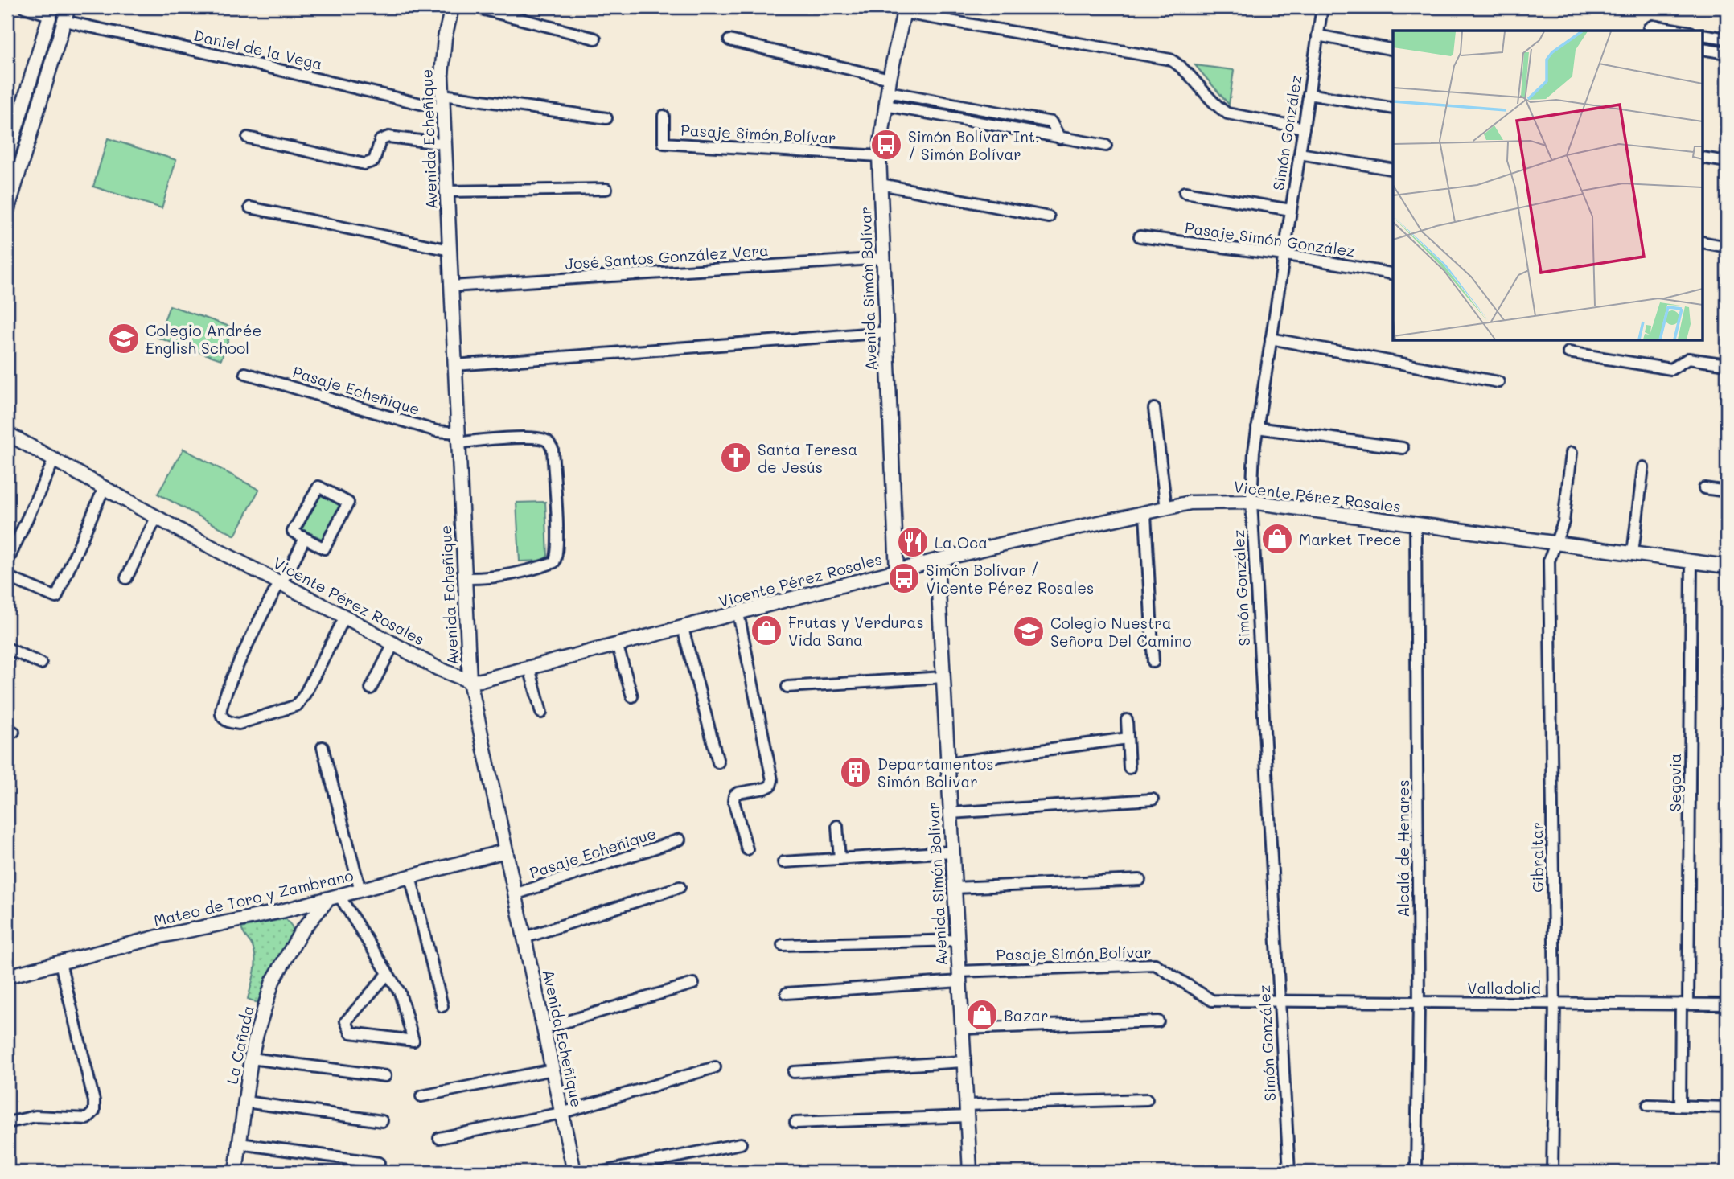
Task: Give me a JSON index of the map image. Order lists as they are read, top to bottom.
{
  "streets": {
    "street": [
      "Daniel de la Vega",
      "Simón González",
      "Pasaje Simón Bolívar",
      "Avenida Echeñique",
      "Pasaje Simón González",
      "José Santos González Vera",
      "Avenida Simón Bolívar",
      "Pasaje Echeñique",
      "Vicente Pérez Rosales",
      "Segovia",
      "Alcalá de Henares",
      "Gibraltar",
      "Mateo de Toro y Zambrano",
      "Valladolid",
      "La Cañada"
    ]
  },
  "crossings": [
    ["Daniel de la Vega", "Avenida Echeñique"],
    ["Simón González", "Pasaje Simón Bolívar"],
    ["Simón González", "Pasaje Simón González"],
    ["Simón González", "Vicente Pérez Rosales"],
    ["Simón González", "Valladolid"],
    ["Pasaje Simón Bolívar", "Avenida Simón Bolívar"],
    ["Pasaje Simón Bolívar", "Valladolid"],
    ["Avenida Echeñique", "José Santos González Vera"],
    ["Avenida Echeñique", "Pasaje Echeñique"],
    ["Avenida Echeñique", "Vicente Pérez Rosales"],
    ["Avenida Echeñique", "Mateo de Toro y Zambrano"],
    ["José Santos González Vera", "Avenida Simón Bolívar"],
    ["Avenida Simón Bolívar", "Vicente Pérez Rosales"],
    ["Vicente Pérez Rosales", "Segovia"],
    ["Vicente Pérez Rosales", "Alcalá de Henares"],
    ["Vicente Pérez Rosales", "Gibraltar"],
    ["Segovia", "Valladolid"],
    ["Alcalá de Henares", "Valladolid"],
    ["Gibraltar", "Valladolid"],
    ["Mateo de Toro y Zambrano", "La Cañada"]
  ],
  "places": {
    "bus stop": ["Simón Bolívar Int. / Simón Bolívar", "Simón Bolívar / Vicente Pérez Rosales"],
    "school or university": ["Colegio Andrée English School", "Colegio Nuestra Señora Del Camino"],
    "church": ["Santa Teresa de Jesús"],
    "shop": ["Market Trece", "Frutas y Verduras Vida Sana", "Bazar"],
    "restaurant": ["La Oca"],
    "building": ["Departamentos Simón Bolívar"]
  }
}
